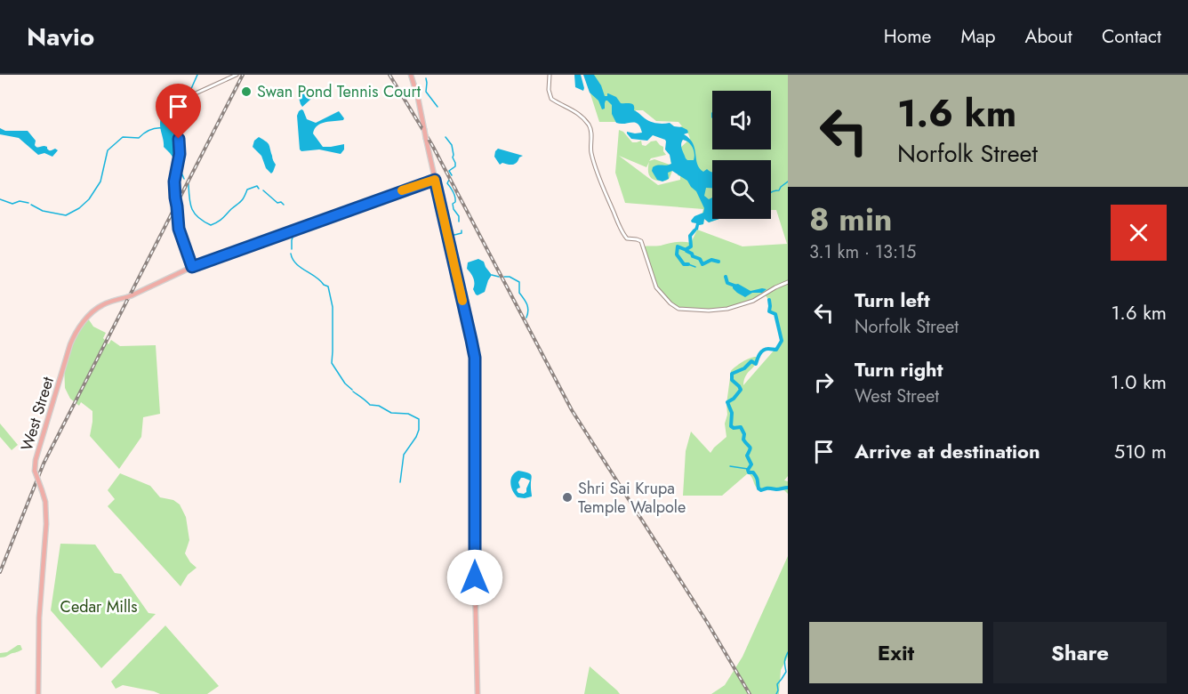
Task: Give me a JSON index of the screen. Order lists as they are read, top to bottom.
{
  "streets": {
    "main road": ["West Street"]
  },
  "parks": ["Cedar Mills"],
  "places": ["Swan Pond Tennis Court", "Shri Sai Krupa Temple Walpole"],
  "page": {
    "header": "Navio",
    "nav": [
      "Home",
      "Map",
      "About",
      "Contact"
    ],
    "turn": ["1.6 km", "Norfolk Street"],
    "heading": ["8 min", "3.1 km · 13:15"],
    "list": [
      {
        "name": "Turn left",
        "note": "Norfolk Street",
        "value": "1.6 km"
      },
      {
        "name": "Turn right",
        "note": "West Street",
        "value": "1.0 km"
      },
      {
        "name": "Arrive at destination",
        "value": "510 m"
      }
    ],
    "buttons": ["Exit", "Share"]
  }
}
